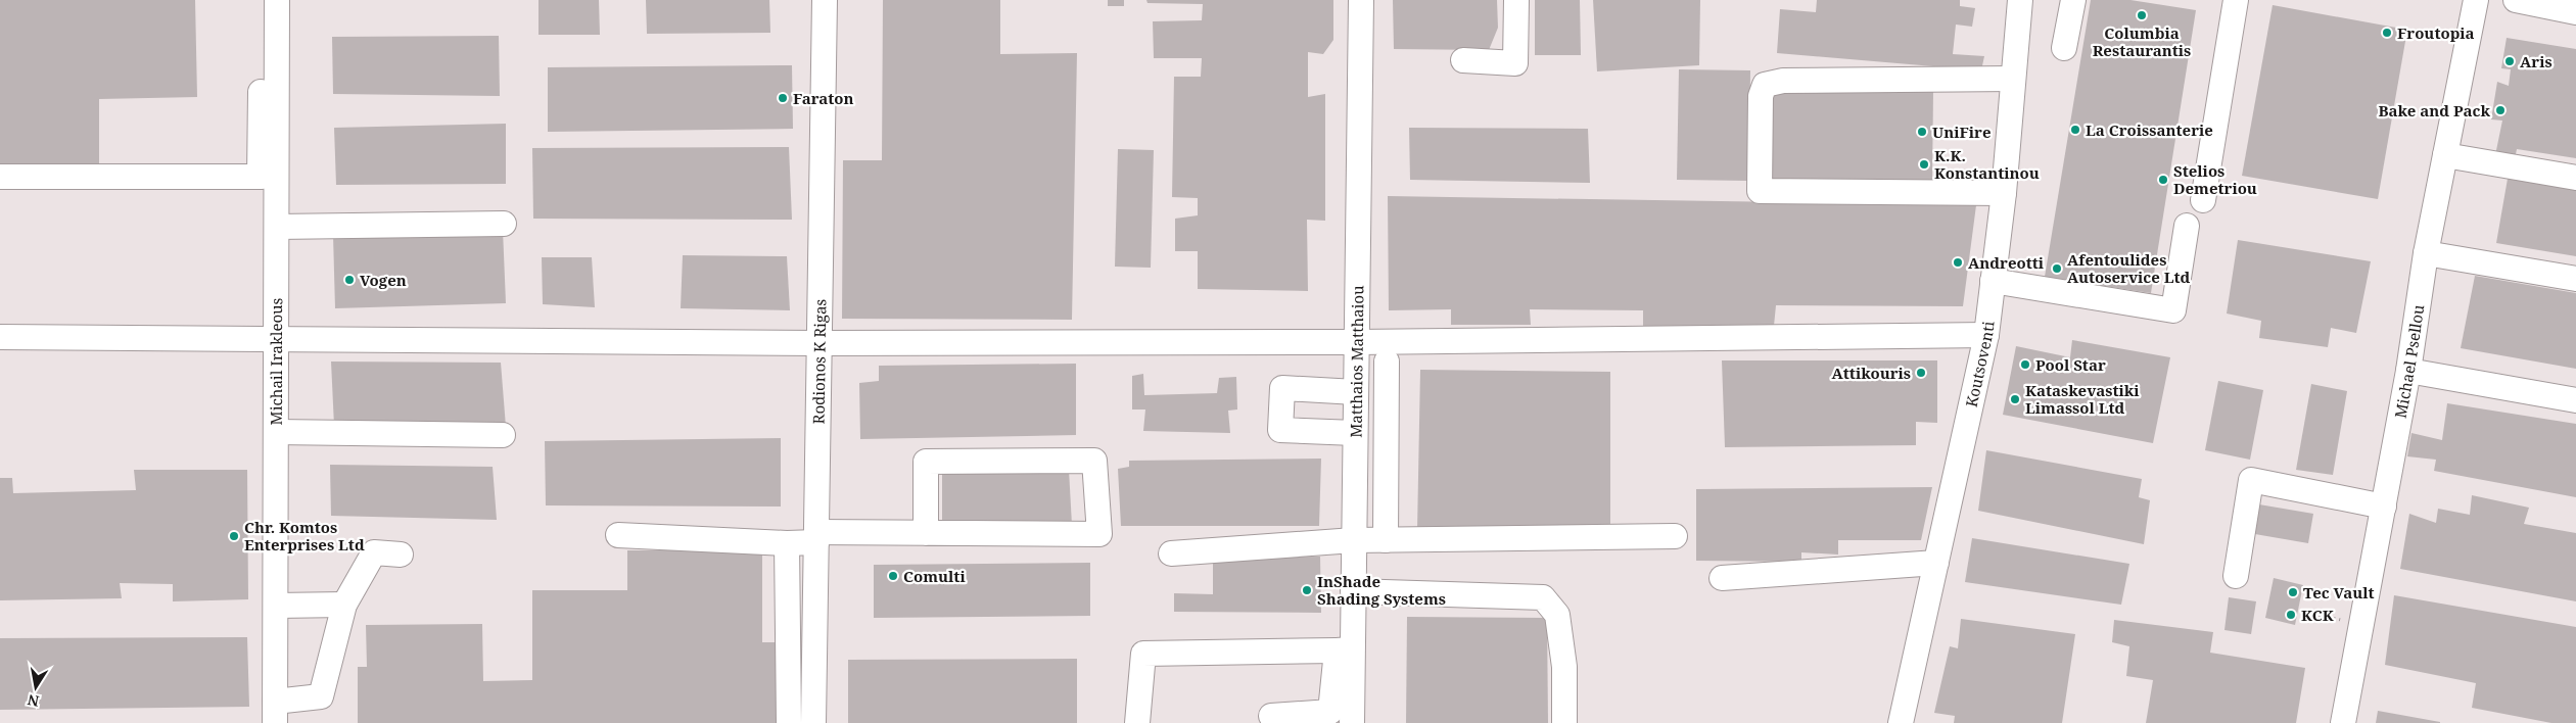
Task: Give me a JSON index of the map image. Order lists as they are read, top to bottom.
{
  "streets": {
    "street": [
      "Michail Irakleous",
      "Rodionos K Rigas",
      "Matthaios Matthaiou",
      "Michael Psellou",
      "Koutsoventi"
    ]
  },
  "places": [
    "Columbia Restaurantis",
    "Froutopia",
    "Aris",
    "Faraton",
    "Bake and Pack",
    "La Croissanterie",
    "UniFire",
    "K.K. Konstantinou",
    "Stelios Demetriou",
    "Andreotti",
    "Afentoulides Autoservice Ltd",
    "Vogen",
    "Pool Star",
    "Attikouris",
    "Kataskevastiki Limassol Ltd",
    "Chr. Komtos Enterprises Ltd",
    "Comulti",
    "InShade Shading Systems",
    "Tec Vault",
    "KCK"
  ],
  "north": "bottom"
}
